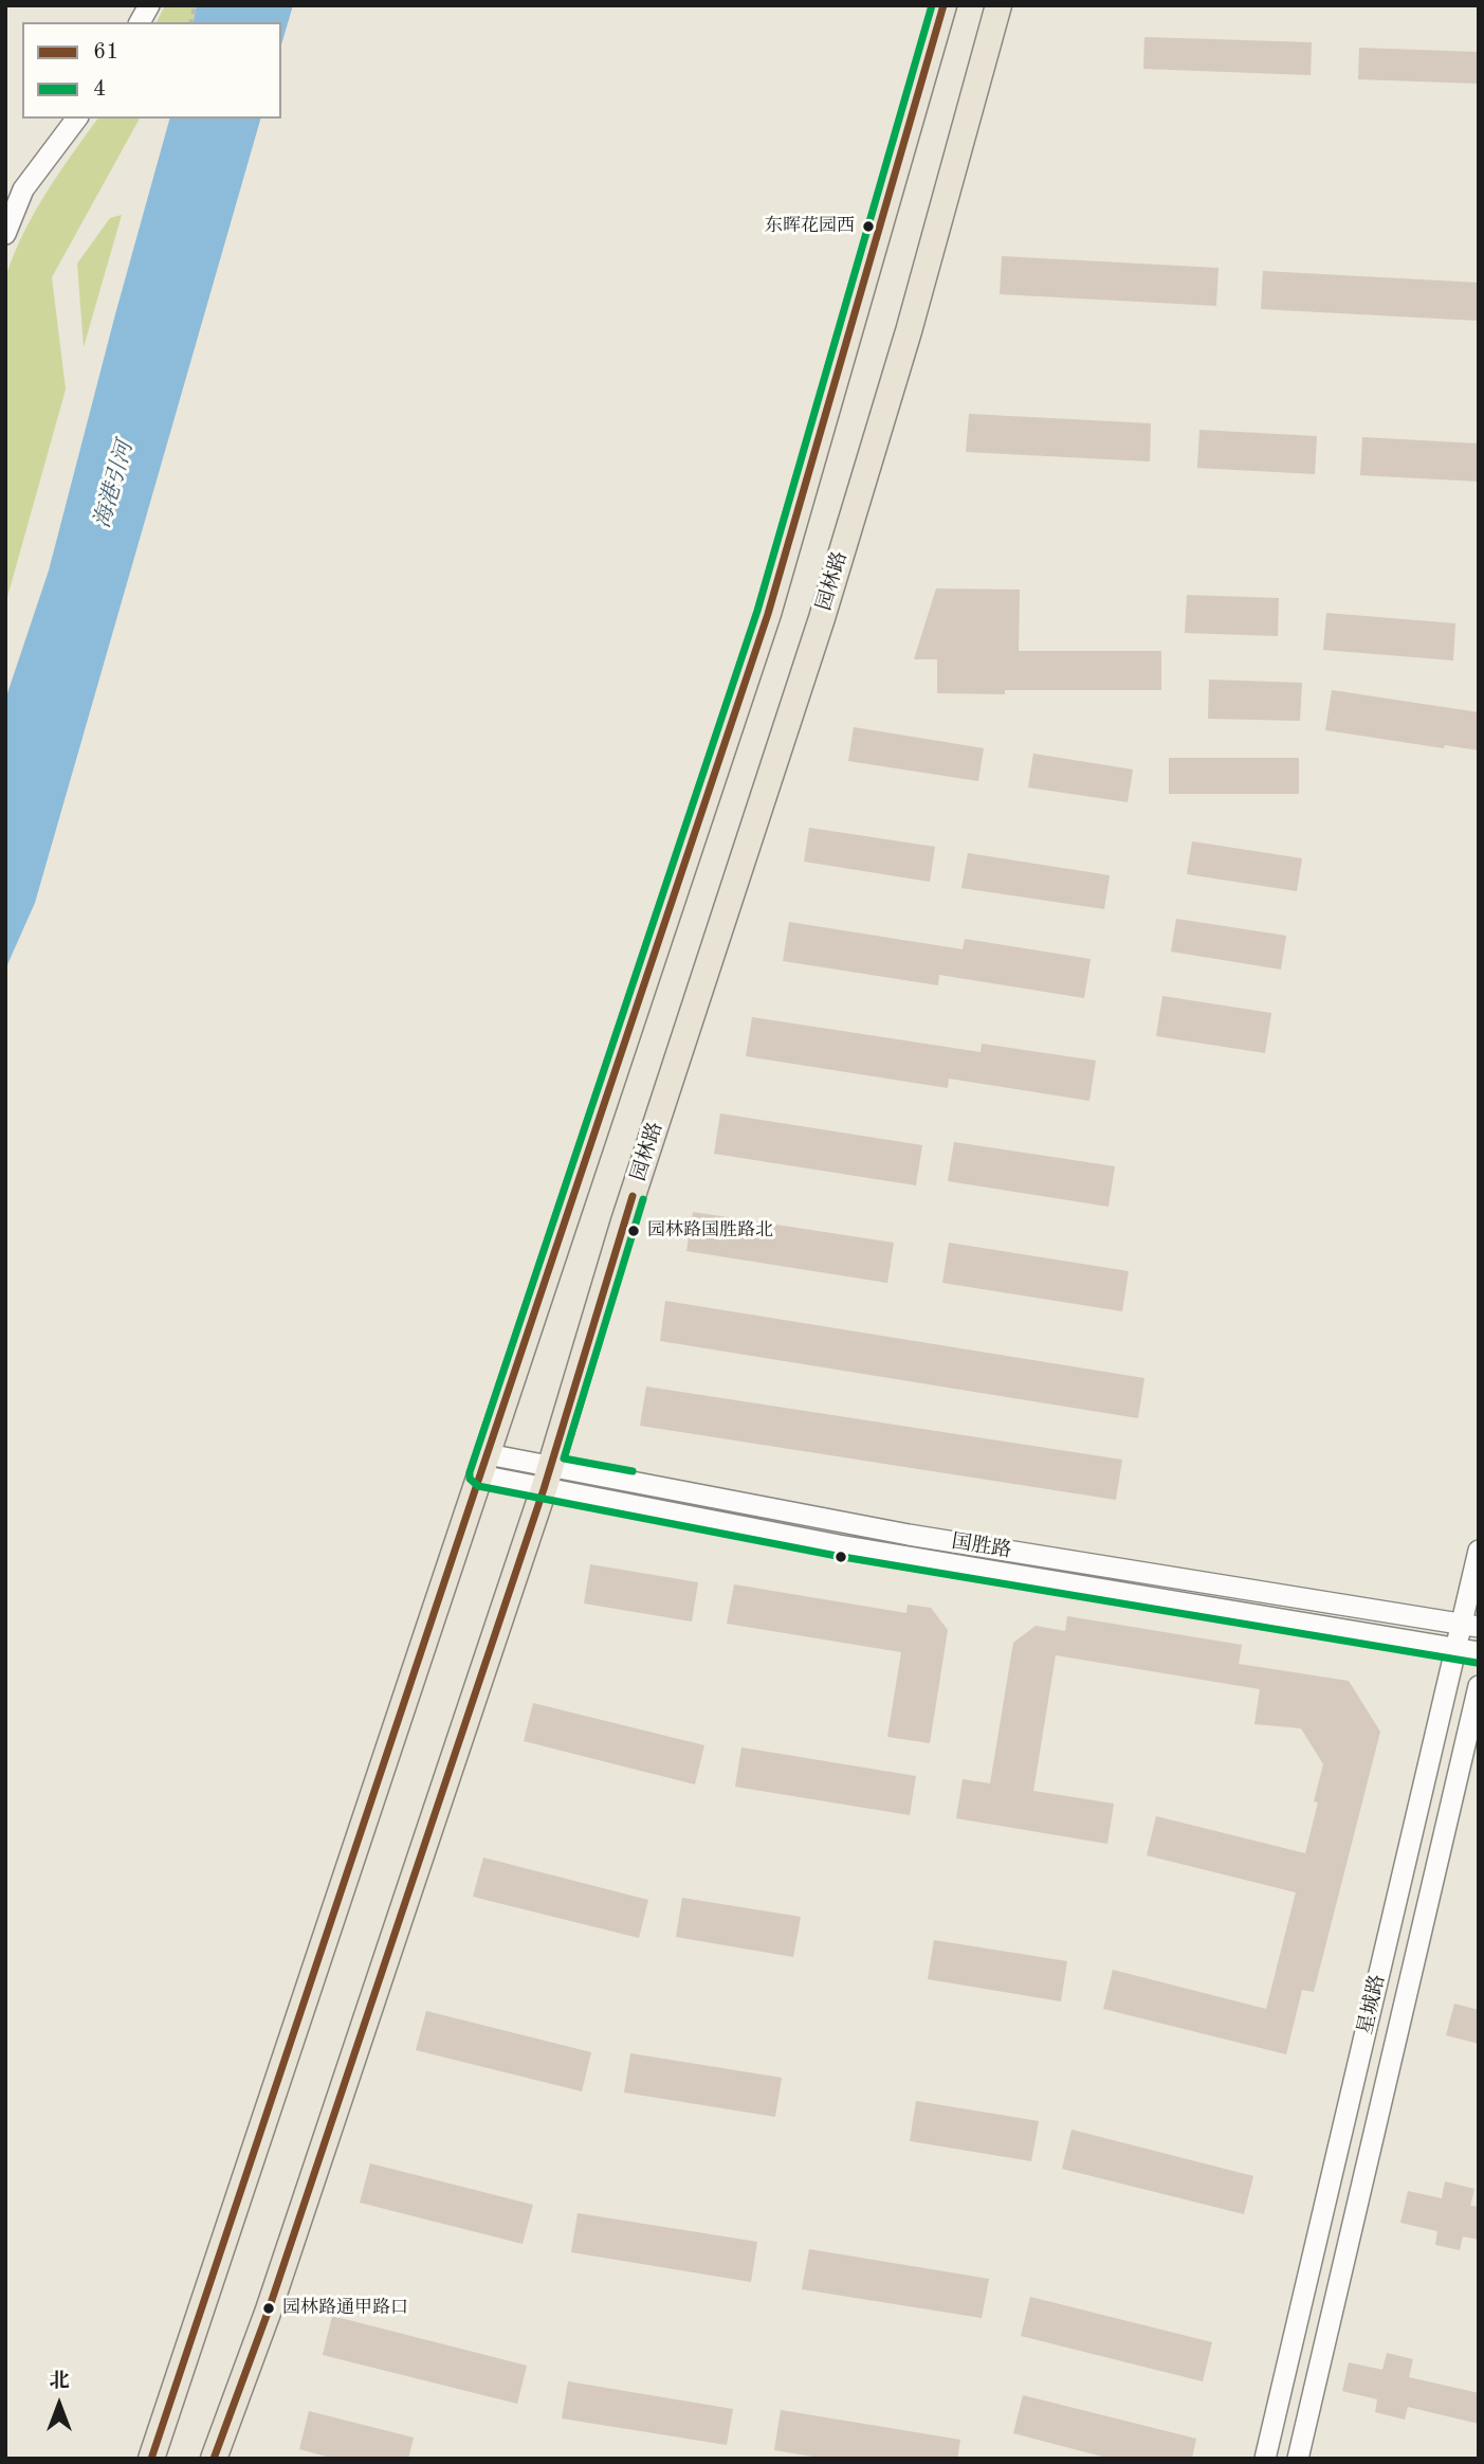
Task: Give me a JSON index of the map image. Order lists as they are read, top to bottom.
{
  "streets": {
    "main road": ["园林路"],
    "street": ["国胜路", "星城路"]
  },
  "crossings": [
    ["园林路", "国胜路"],
    ["国胜路", "星城路"]
  ],
  "water": ["海港引河"],
  "places": ["东晖花园西", "园林路国胜路北", "园林路通甲路口"],
  "lines": ["transit line 61", "transit line 4"],
  "legend": ["61", "4"],
  "north": "top"
}
